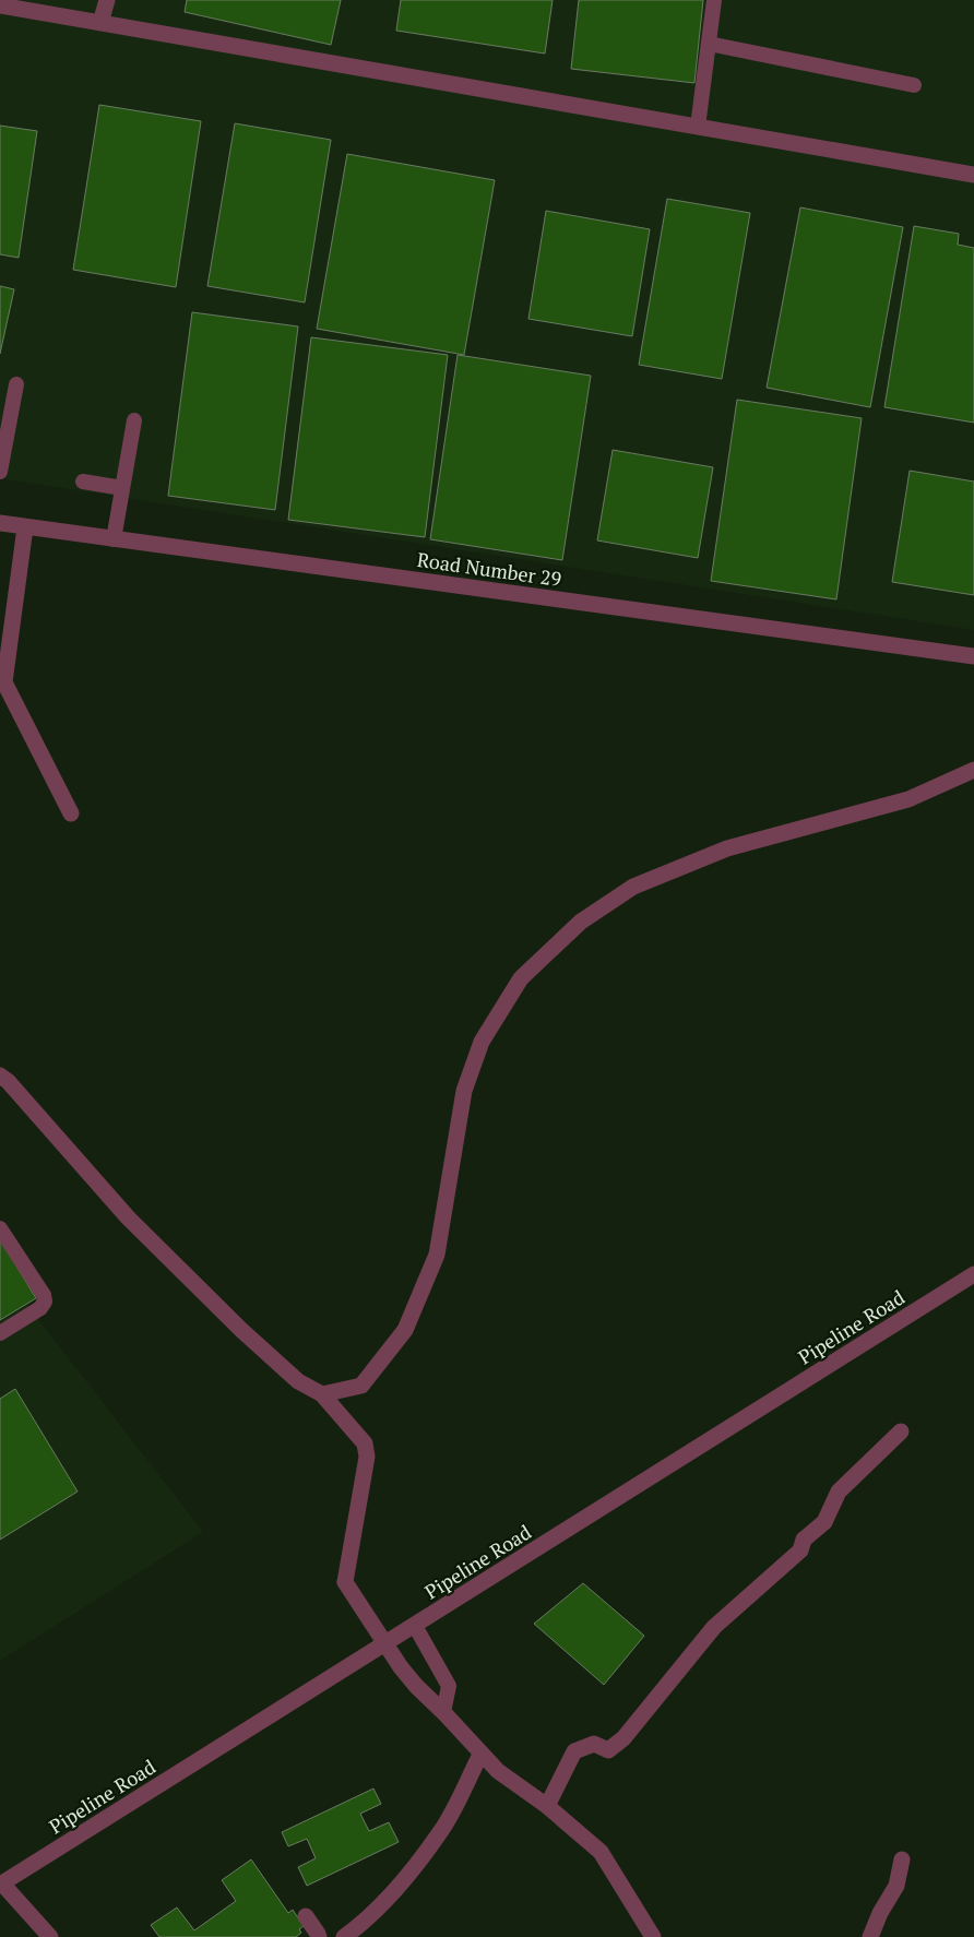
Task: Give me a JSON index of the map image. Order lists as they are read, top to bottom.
{
  "streets": {
    "street": ["Road Number 29", "Pipeline Road"]
  }
}
